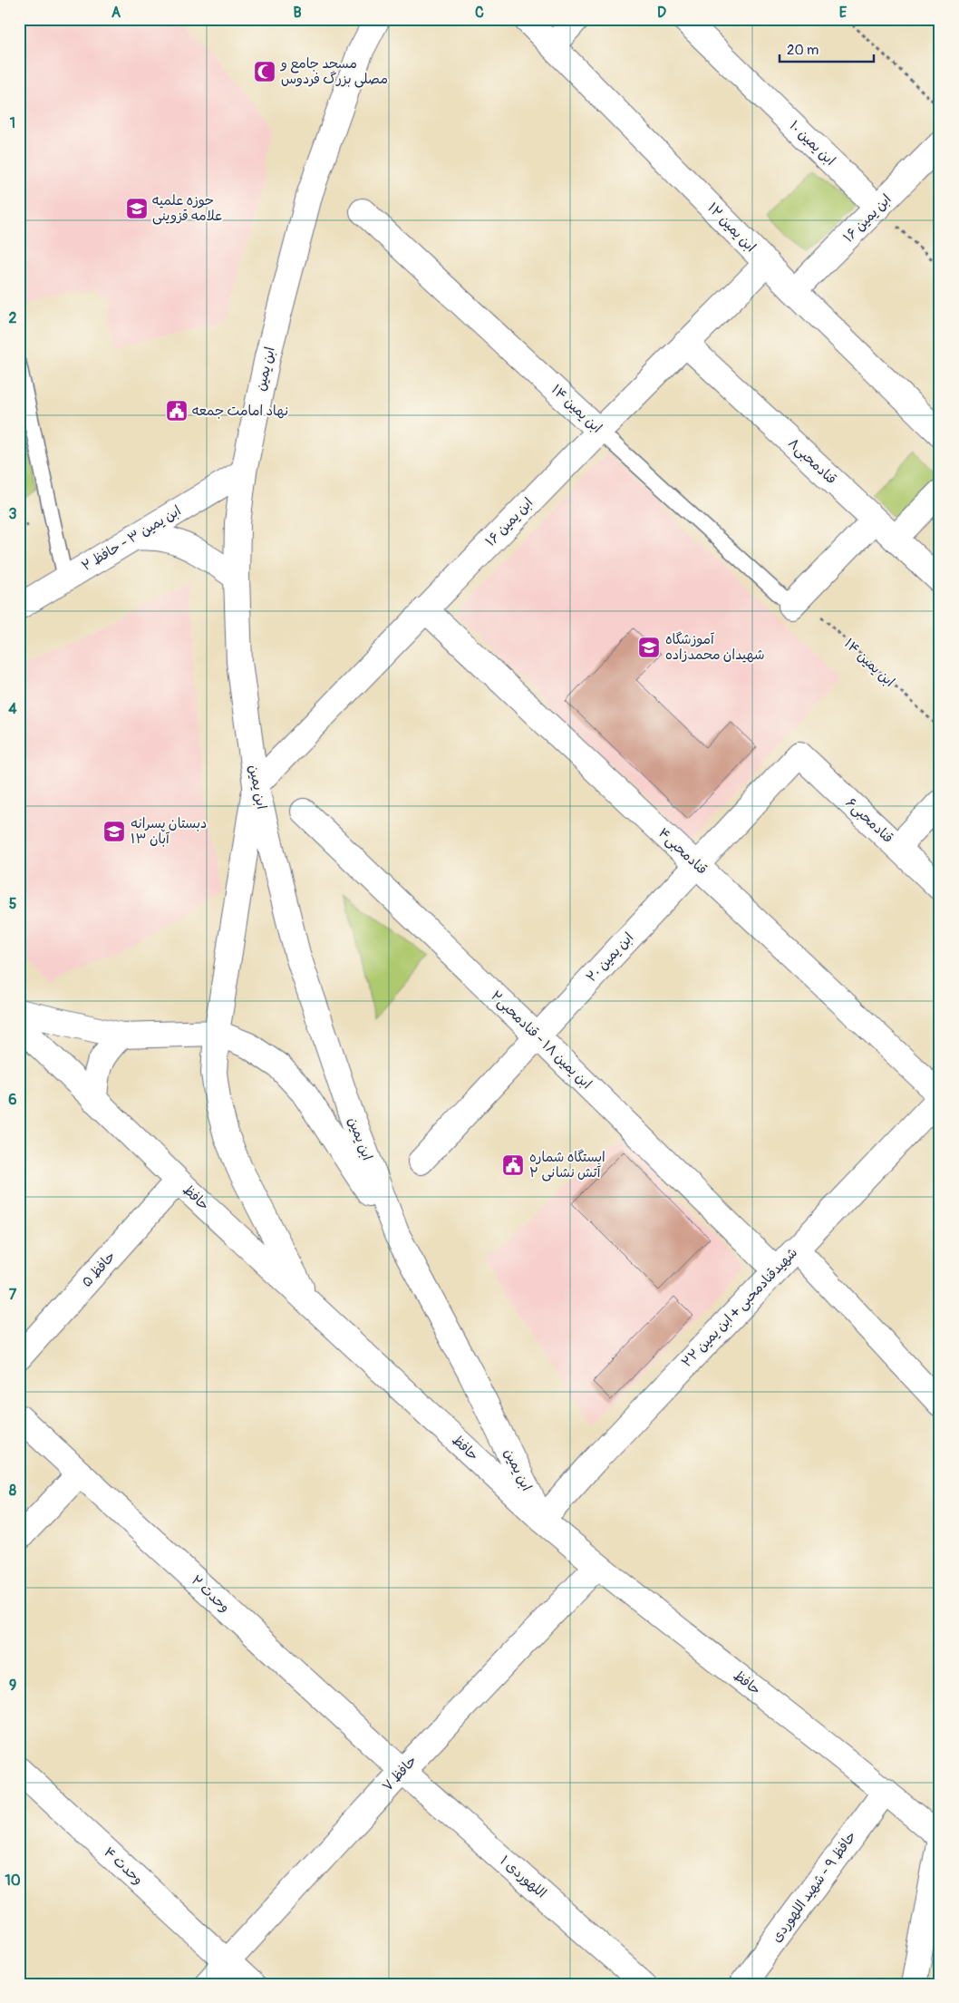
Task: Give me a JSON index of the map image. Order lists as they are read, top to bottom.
{
  "streets": {
    "street": [
      "ابن یمین ۱۰",
      "ابن یمین ۱۶",
      "ابن یمین ۱۲",
      "ابن یمین",
      "ابن یمین ۱۴",
      "قنادمحبی۸",
      "ابن یمین ۳ - حافظ ۲",
      "قنادمحبی۶",
      "قنادمحبی۴",
      "ابن یمین ۲۰",
      "ابن یمین ۱۸ - قنادمحبی۲",
      "حافظ",
      "حافظ ۵",
      "شهیدقنادمحبی + ابن یمین ۲۲",
      "وحدت ۲",
      "حافظ ۷",
      "وحدت ۴",
      "اللهوردی ۱",
      "حافظ ۹ - شهید اللهوردی"
    ]
  },
  "crossings": [
    ["ابن یمین ۱۰", "ابن یمین ۱۶"],
    ["ابن یمین ۱۶", "ابن یمین ۱۲"],
    ["ابن یمین ۱۶", "ابن یمین"],
    ["ابن یمین ۱۶", "ابن یمین ۱۴"],
    ["ابن یمین ۱۶", "قنادمحبی۸"],
    ["ابن یمین ۱۶", "قنادمحبی۴"],
    ["ابن یمین", "ابن یمین ۳ - حافظ ۲"],
    ["ابن یمین", "حافظ"],
    ["ابن یمین", "شهیدقنادمحبی + ابن یمین ۲۲"],
    ["قنادمحبی۶", "ابن یمین ۲۰"],
    ["قنادمحبی۴", "ابن یمین ۲۰"],
    ["ابن یمین ۲۰", "ابن یمین ۱۸ - قنادمحبی۲"],
    ["ابن یمین ۱۸ - قنادمحبی۲", "شهیدقنادمحبی + ابن یمین ۲۲"],
    ["حافظ", "حافظ ۵"],
    ["حافظ", "شهیدقنادمحبی + ابن یمین ۲۲"],
    ["حافظ", "حافظ ۷"],
    ["حافظ", "حافظ ۹ - شهید اللهوردی"],
    ["وحدت ۲", "حافظ ۷"],
    ["وحدت ۲", "اللهوردی ۱"],
    ["حافظ ۷", "وحدت ۴"],
    ["حافظ ۷", "اللهوردی ۱"]
  ],
  "places": {
    "mosque": ["مسجد جامع و مصلی بزرگ فردوس"],
    "school or university": ["حوزه علمیه علامه قزوینی", "آموزشگاه شهیدان محمدزاده", "دبستان پسرانه ۱۳ آبان"],
    "public building": ["نهاد امامت جمعه", "ایستگاه شماره ۲ آتش نشانی"]
  },
  "scale_bar": "20 m",
  "grid": {
    "columns": [
      "A",
      "B",
      "C",
      "D",
      "E"
    ],
    "rows": [
      "1",
      "2",
      "3",
      "4",
      "5",
      "6",
      "7",
      "8",
      "9",
      "10"
    ]
  }
}
